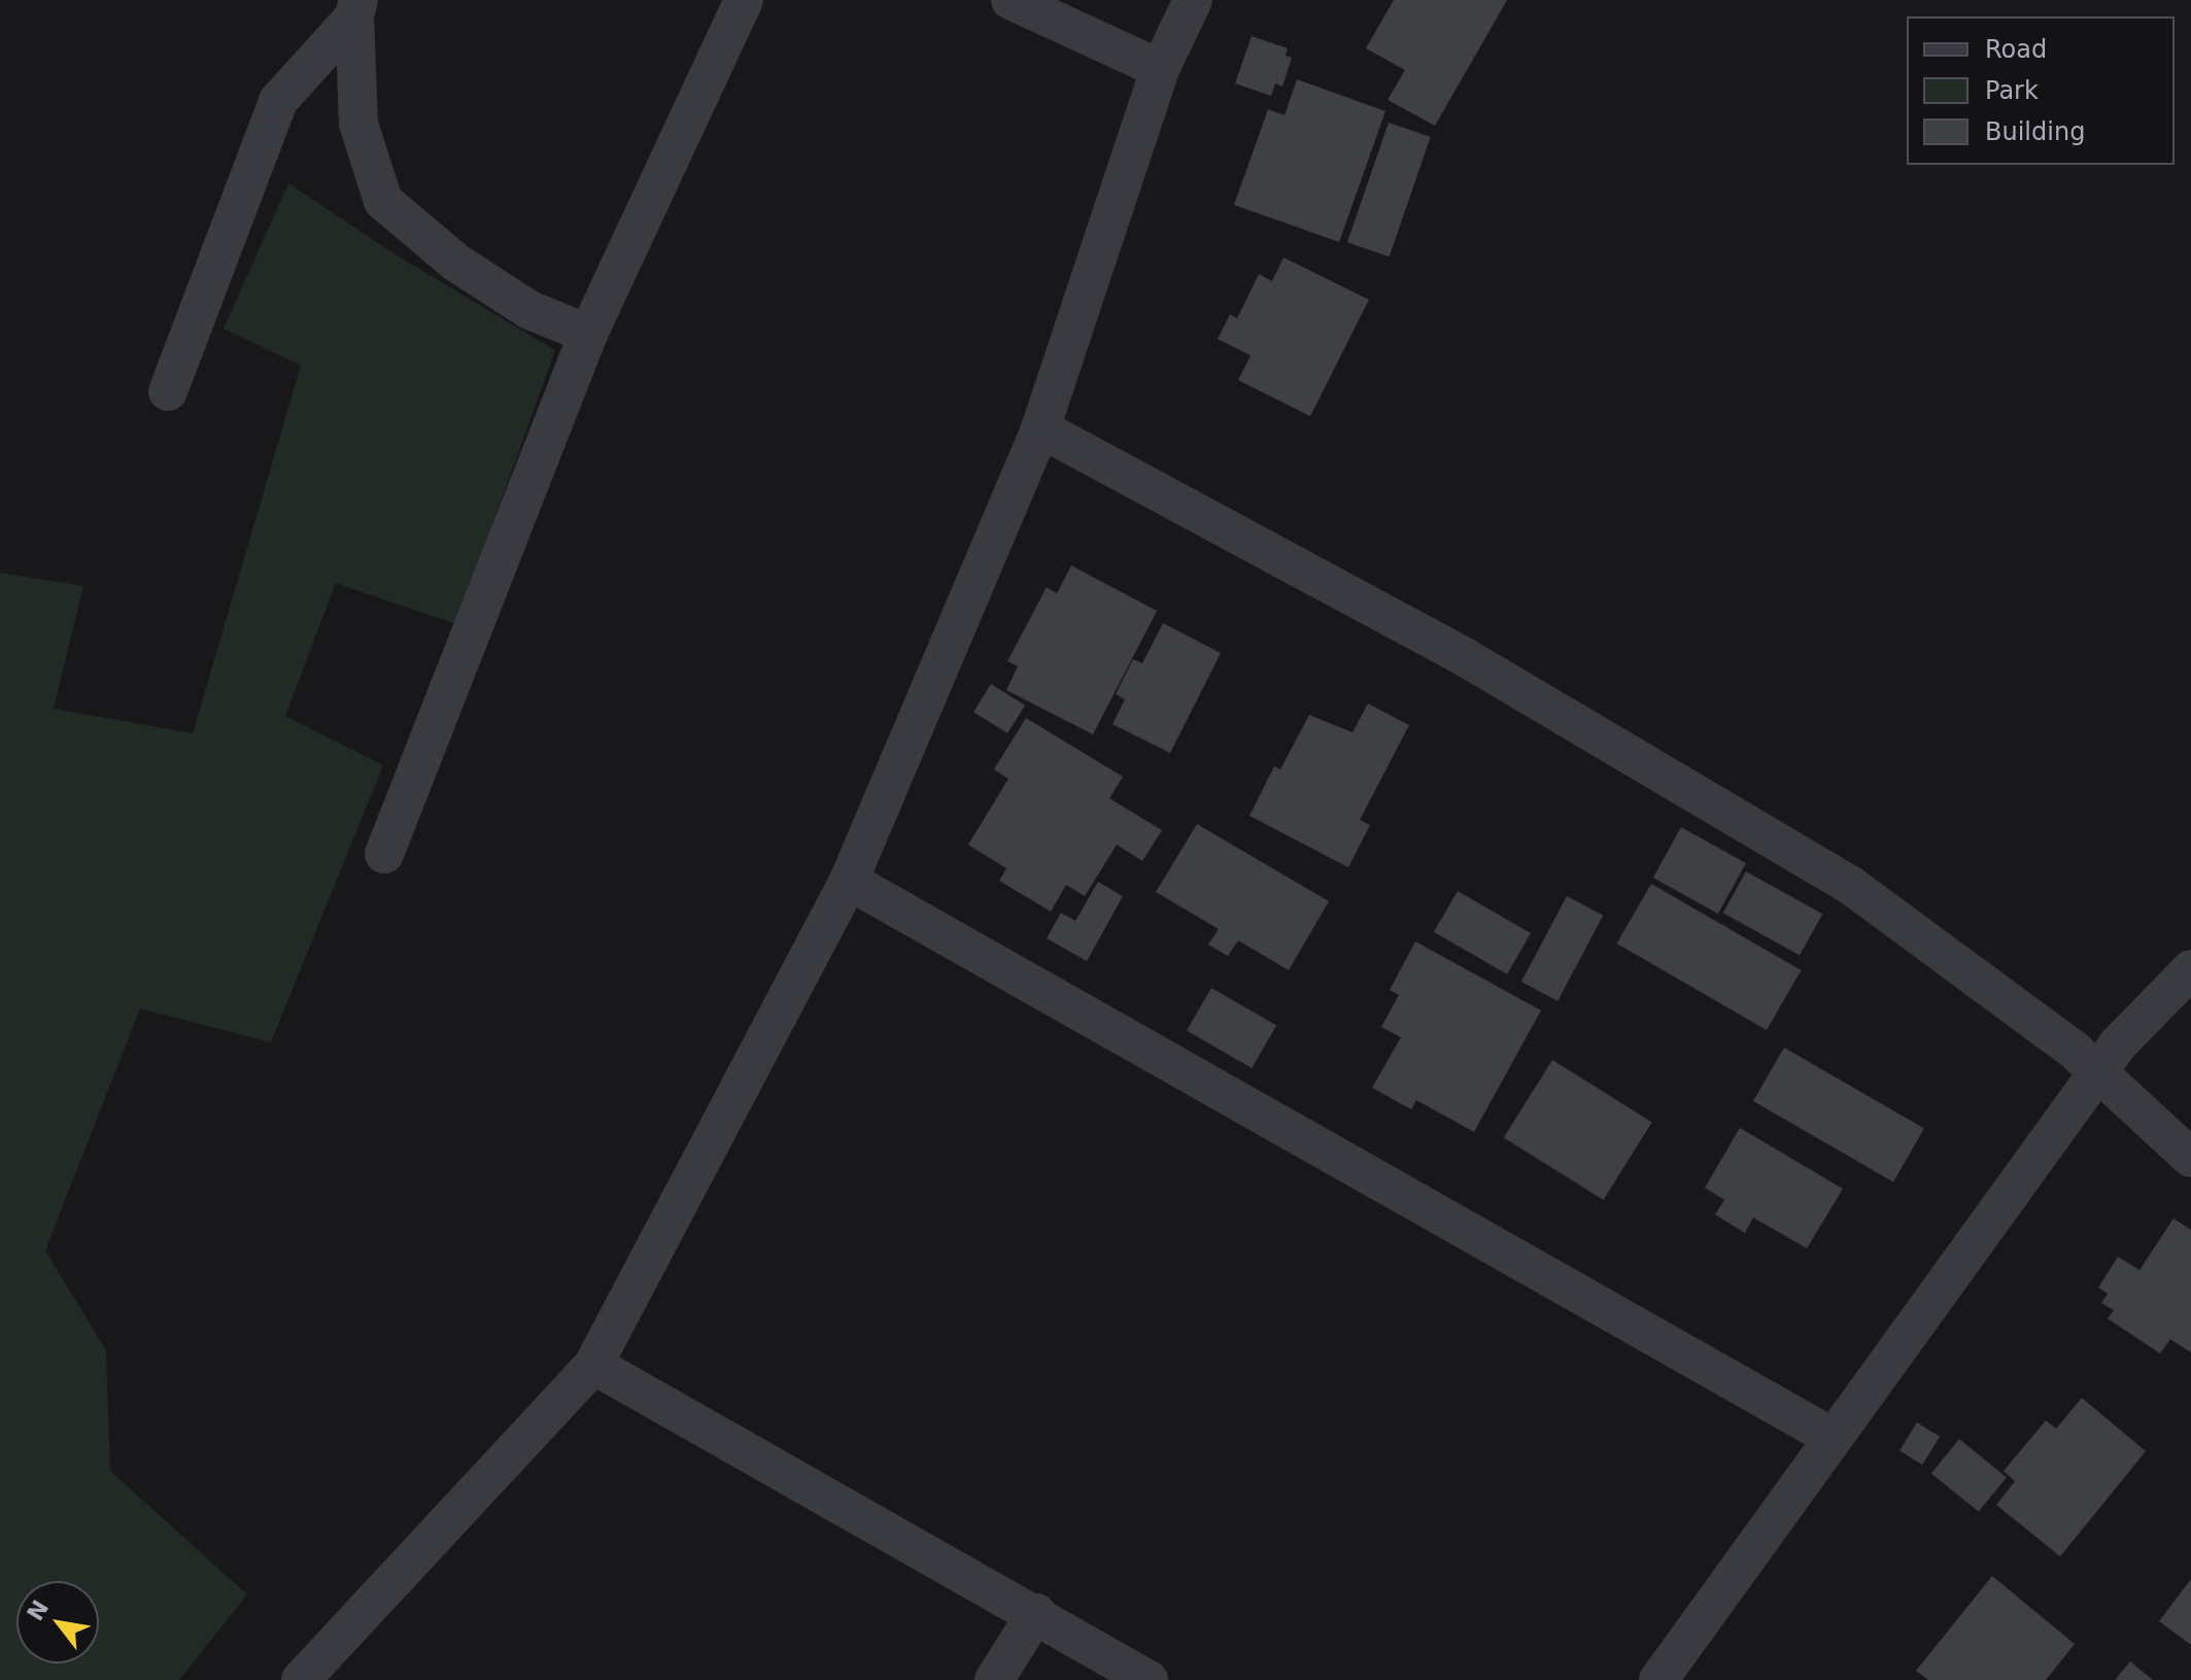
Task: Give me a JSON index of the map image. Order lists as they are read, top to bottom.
{
  "legend": ["Road", "Park", "Building"],
  "north": "top left"
}
